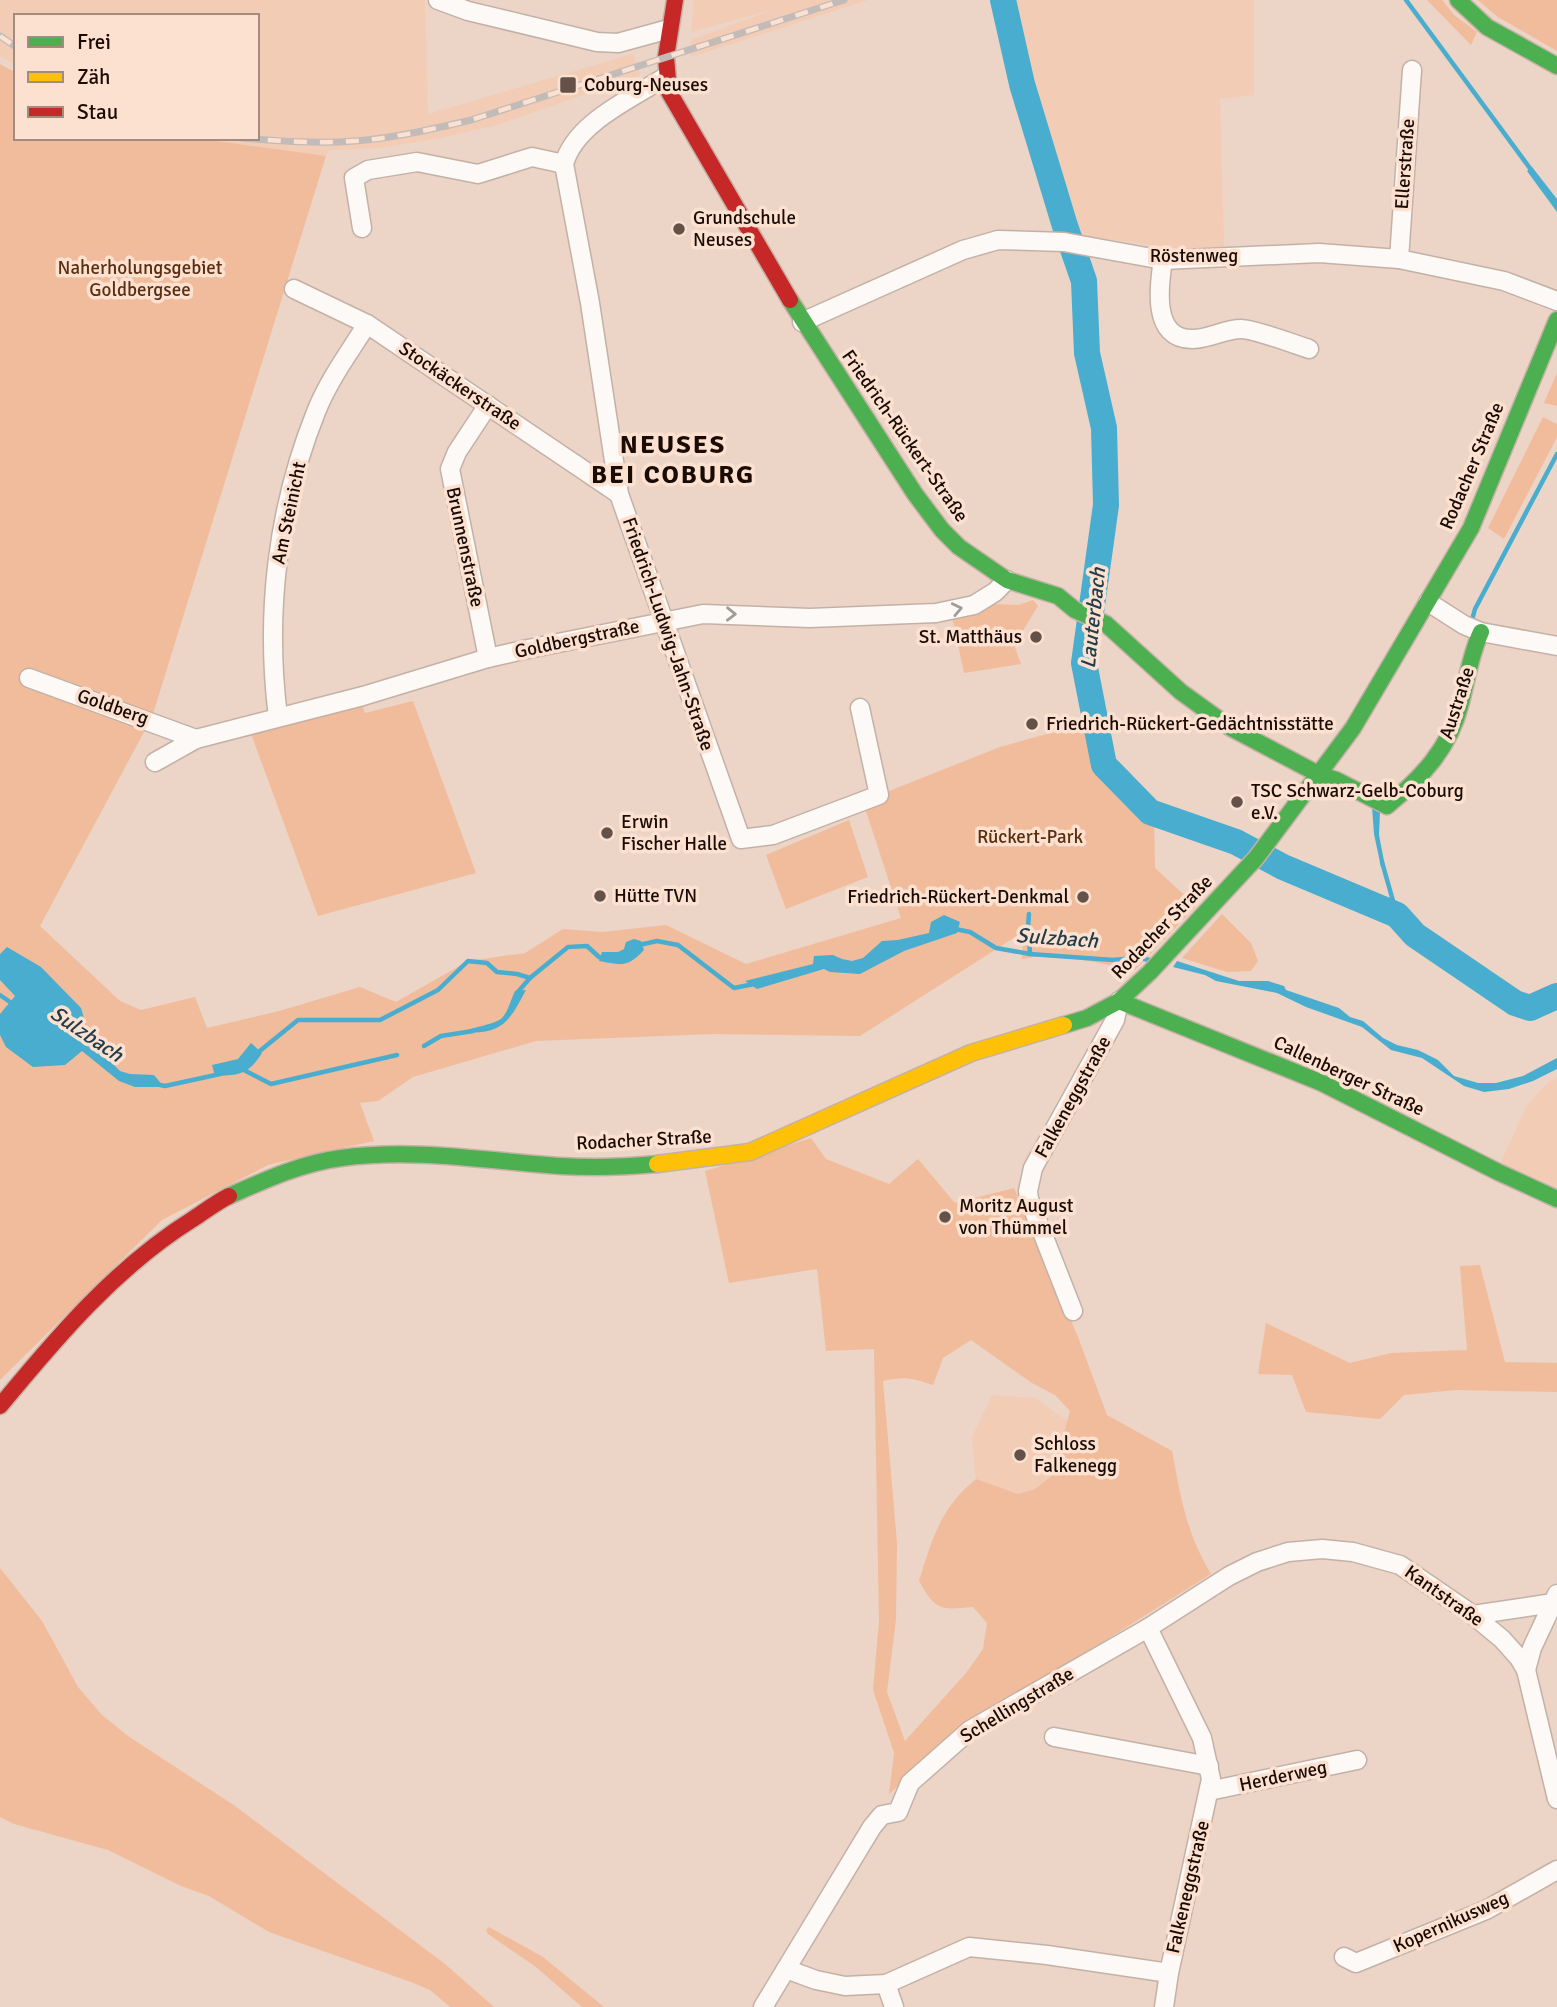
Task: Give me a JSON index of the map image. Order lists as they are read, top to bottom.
{
  "streets": {
    "main road": [
      "Friedrich-Rückert-Straße",
      "Rodacher Straße",
      "Austraße",
      "Callenberger Straße"
    ],
    "street": [
      "Ellerstraße",
      "Röstenweg",
      "Stockäckerstraße",
      "Am Steinicht",
      "Brunnenstraße",
      "Friedrich-Ludwig-Jahn-Straße",
      "Goldbergstraße",
      "Goldberg",
      "Falkeneggstraße",
      "Kantstraße",
      "Schellingstraße",
      "Herderweg",
      "Kopernikusweg"
    ]
  },
  "crossings": [
    ["Ellerstraße", "Röstenweg"],
    ["Röstenweg", "Friedrich-Rückert-Straße"],
    ["Stockäckerstraße", "Am Steinicht"],
    ["Stockäckerstraße", "Brunnenstraße"],
    ["Stockäckerstraße", "Friedrich-Ludwig-Jahn-Straße"],
    ["Friedrich-Rückert-Straße", "Rodacher Straße"],
    ["Friedrich-Rückert-Straße", "Goldbergstraße"],
    ["Friedrich-Rückert-Straße", "Austraße"],
    ["Rodacher Straße", "Austraße"],
    ["Rodacher Straße", "Callenberger Straße"],
    ["Rodacher Straße", "Falkeneggstraße"],
    ["Am Steinicht", "Goldbergstraße"],
    ["Brunnenstraße", "Goldbergstraße"],
    ["Friedrich-Ludwig-Jahn-Straße", "Goldbergstraße"],
    ["Goldbergstraße", "Goldberg"],
    ["Callenberger Straße", "Falkeneggstraße"],
    ["Falkeneggstraße", "Kantstraße"],
    ["Falkeneggstraße", "Schellingstraße"],
    ["Falkeneggstraße", "Herderweg"],
    ["Kantstraße", "Schellingstraße"]
  ],
  "one_way": ["Goldbergstraße"],
  "districts": ["NEUSES BEI COBURG"],
  "water": ["Lauterbach", "Sulzbach"],
  "parks": ["Naherholungsgebiet Goldbergsee", "Rückert-Park"],
  "places": {
    "transit": ["Coburg-Neuses"],
    "other": [
      "Grundschule Neuses",
      "St. Matthäus",
      "Friedrich-Rückert-Gedächtnisstätte",
      "TSC Schwarz-Gelb-Coburg e.V.",
      "Erwin Fischer Halle",
      "Hütte TVN",
      "Friedrich-Rückert-Denkmal",
      "Moritz August von Thümmel",
      "Schloss Falkenegg"
    ]
  },
  "legend": ["Frei", "Zäh", "Stau"]
}
